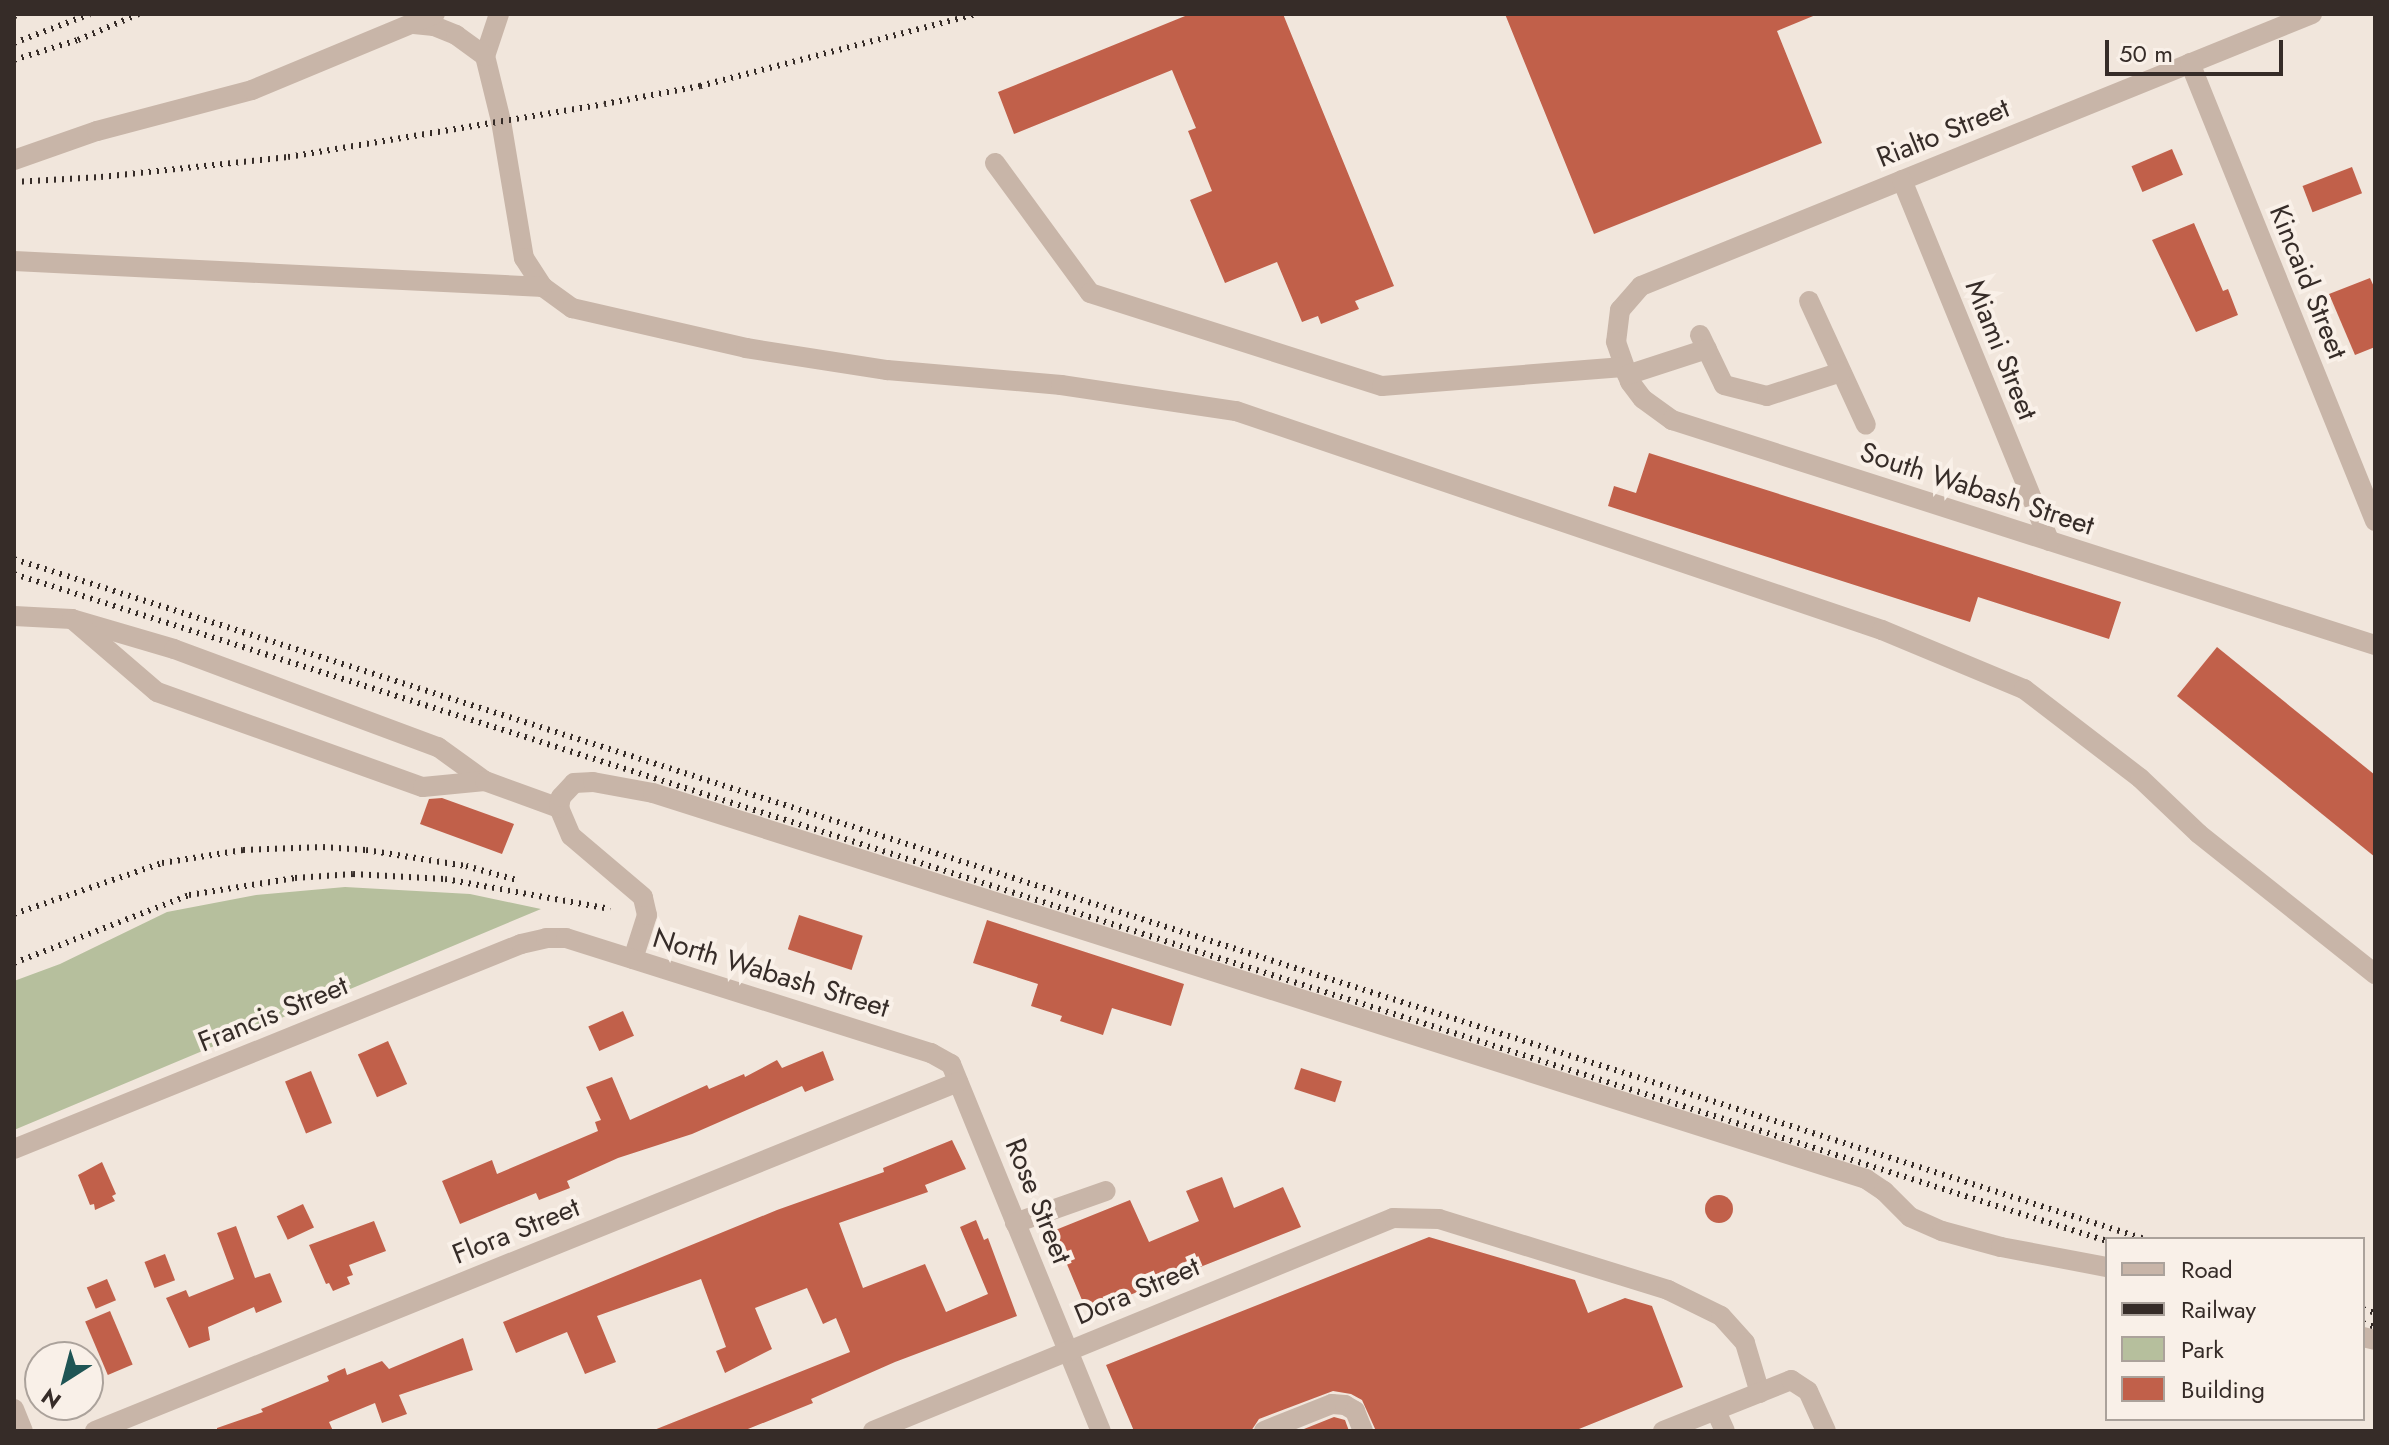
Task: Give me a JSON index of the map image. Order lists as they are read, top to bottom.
{
  "streets": {
    "street": [
      "Rialto Street",
      "Kincaid Street",
      "Miami Street",
      "South Wabash Street",
      "North Wabash Street",
      "Francis Street",
      "Rose Street",
      "Flora Street",
      "Dora Street"
    ]
  },
  "crossings": [
    ["Rialto Street", "Kincaid Street"],
    ["Rialto Street", "Miami Street"],
    ["Rialto Street", "South Wabash Street"],
    ["Miami Street", "South Wabash Street"],
    ["North Wabash Street", "Francis Street"],
    ["North Wabash Street", "Rose Street"],
    ["North Wabash Street", "Flora Street"],
    ["Rose Street", "Flora Street"],
    ["Rose Street", "Dora Street"]
  ],
  "legend": [
    "Road",
    "Railway",
    "Park",
    "Building"
  ],
  "scale_bar": "50 m",
  "north": "bottom left"
}
